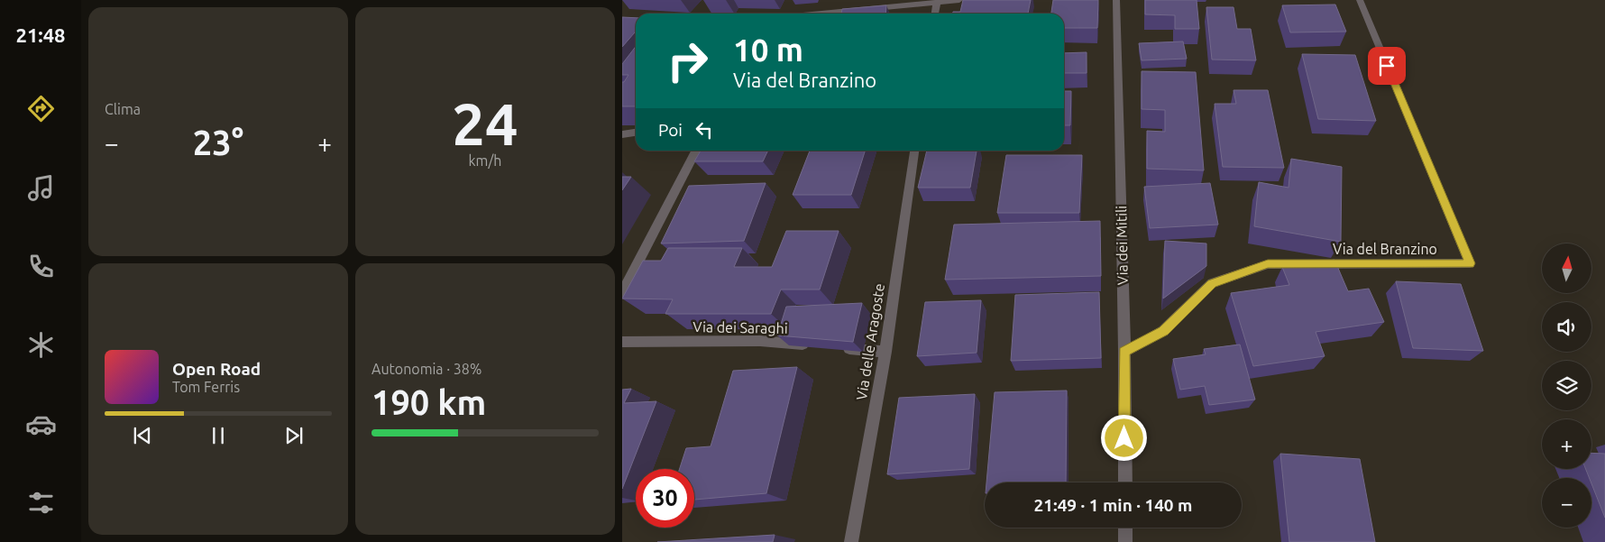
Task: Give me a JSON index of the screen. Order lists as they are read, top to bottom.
{
  "streets": {
    "street": [
      "Via dei Mitili",
      "Via del Branzino",
      "Via dei Saraghi",
      "Via delle Aragoste"
    ]
  },
  "crossings": [
    ["Via dei Mitili", "Via del Branzino"]
  ],
  "north": "top",
  "page": {
    "tabs": "21:48",
    "tile": [
      "Clima",
      ["24", "km/h"],
      ["Autonomia · 38%", "190 km"]
    ],
    "turn": ["10 m", "Via del Branzino"],
    "then": "Poi",
    "heat": ["−", "23°", "+"],
    "map_buttons": ["+", "−"],
    "song": ["Open Road", "Tom Ferris"],
    "limit": "30",
    "trip": "21:49 · 1 min · 140 m"
  }
}
